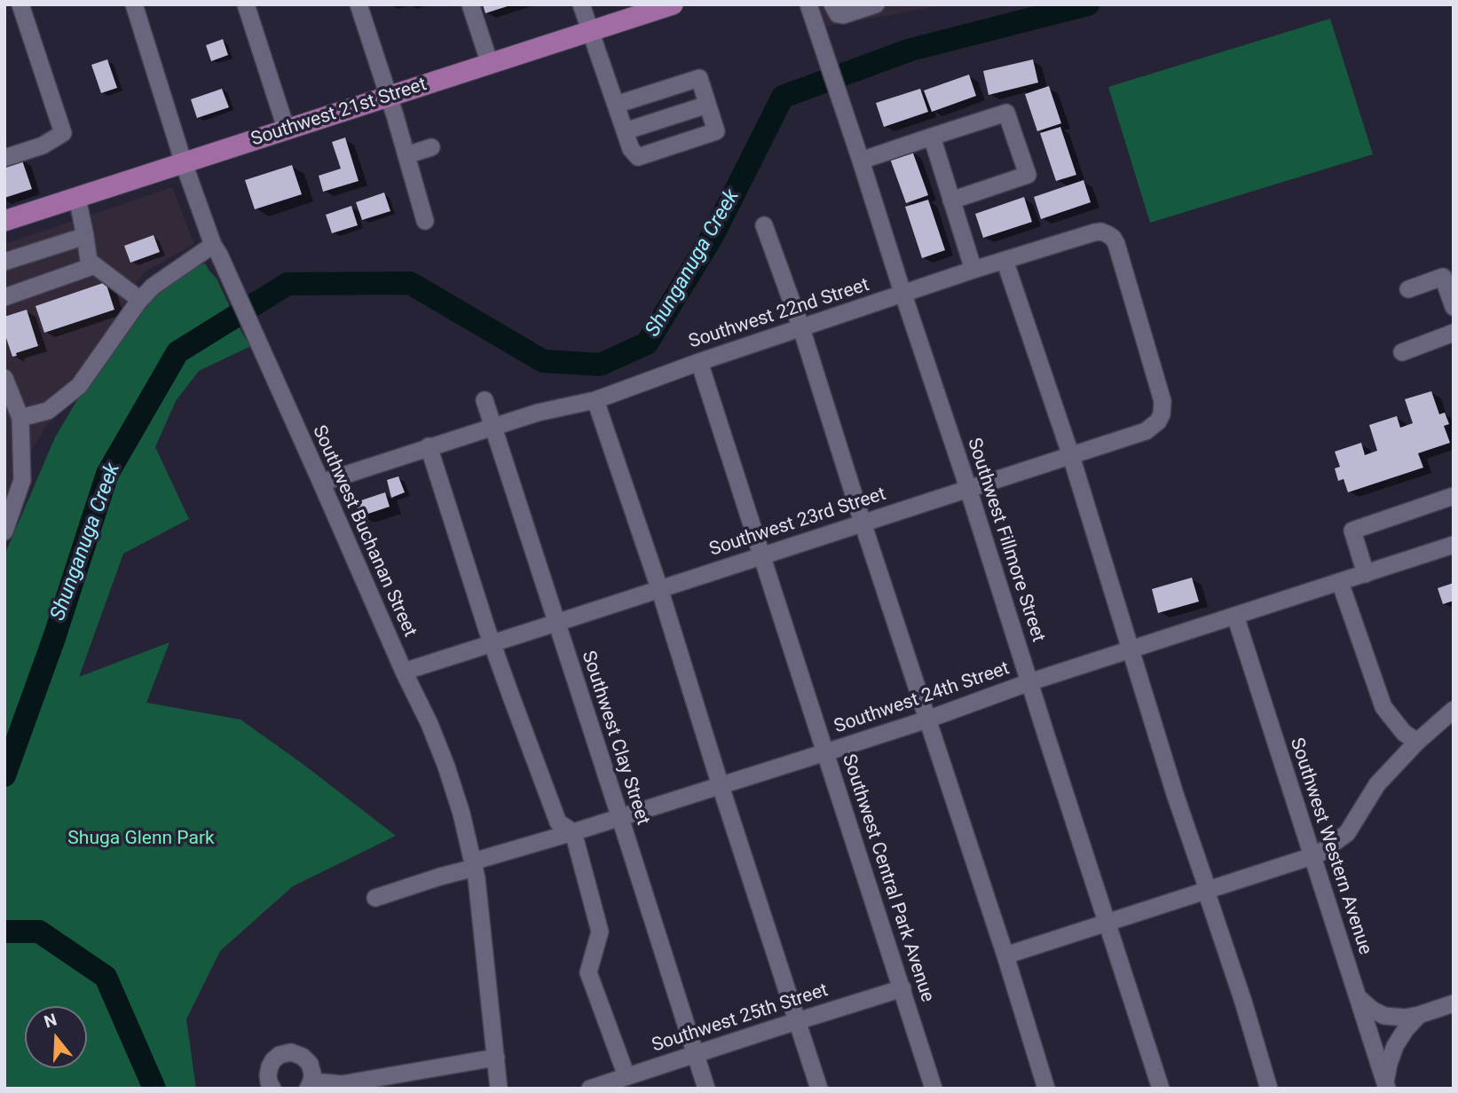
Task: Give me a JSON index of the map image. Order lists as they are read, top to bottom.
{
  "streets": {
    "main road": ["Southwest 21st Street"],
    "street": [
      "Southwest 22nd Street",
      "Southwest 23rd Street",
      "Southwest Buchanan Street",
      "Southwest Fillmore Street",
      "Southwest 24th Street",
      "Southwest Clay Street",
      "Southwest Western Avenue",
      "Southwest Central Park Avenue",
      "Southwest 25th Street"
    ]
  },
  "crossings": [
    ["Southwest 21st Street", "Southwest Buchanan Street"],
    ["Southwest 22nd Street", "Southwest 23rd Street"],
    ["Southwest 22nd Street", "Southwest Buchanan Street"],
    ["Southwest 22nd Street", "Southwest Fillmore Street"],
    ["Southwest 22nd Street", "Southwest Clay Street"],
    ["Southwest 22nd Street", "Southwest Central Park Avenue"],
    ["Southwest 23rd Street", "Southwest Buchanan Street"],
    ["Southwest 23rd Street", "Southwest Fillmore Street"],
    ["Southwest 23rd Street", "Southwest Clay Street"],
    ["Southwest 23rd Street", "Southwest Central Park Avenue"],
    ["Southwest Buchanan Street", "Southwest 24th Street"],
    ["Southwest Fillmore Street", "Southwest 24th Street"],
    ["Southwest 24th Street", "Southwest Clay Street"],
    ["Southwest 24th Street", "Southwest Western Avenue"],
    ["Southwest 24th Street", "Southwest Central Park Avenue"],
    ["Southwest Clay Street", "Southwest 25th Street"],
    ["Southwest Central Park Avenue", "Southwest 25th Street"]
  ],
  "water": ["Shunganuga Creek"],
  "parks": ["Shuga Glenn Park"],
  "north": "top"
}
